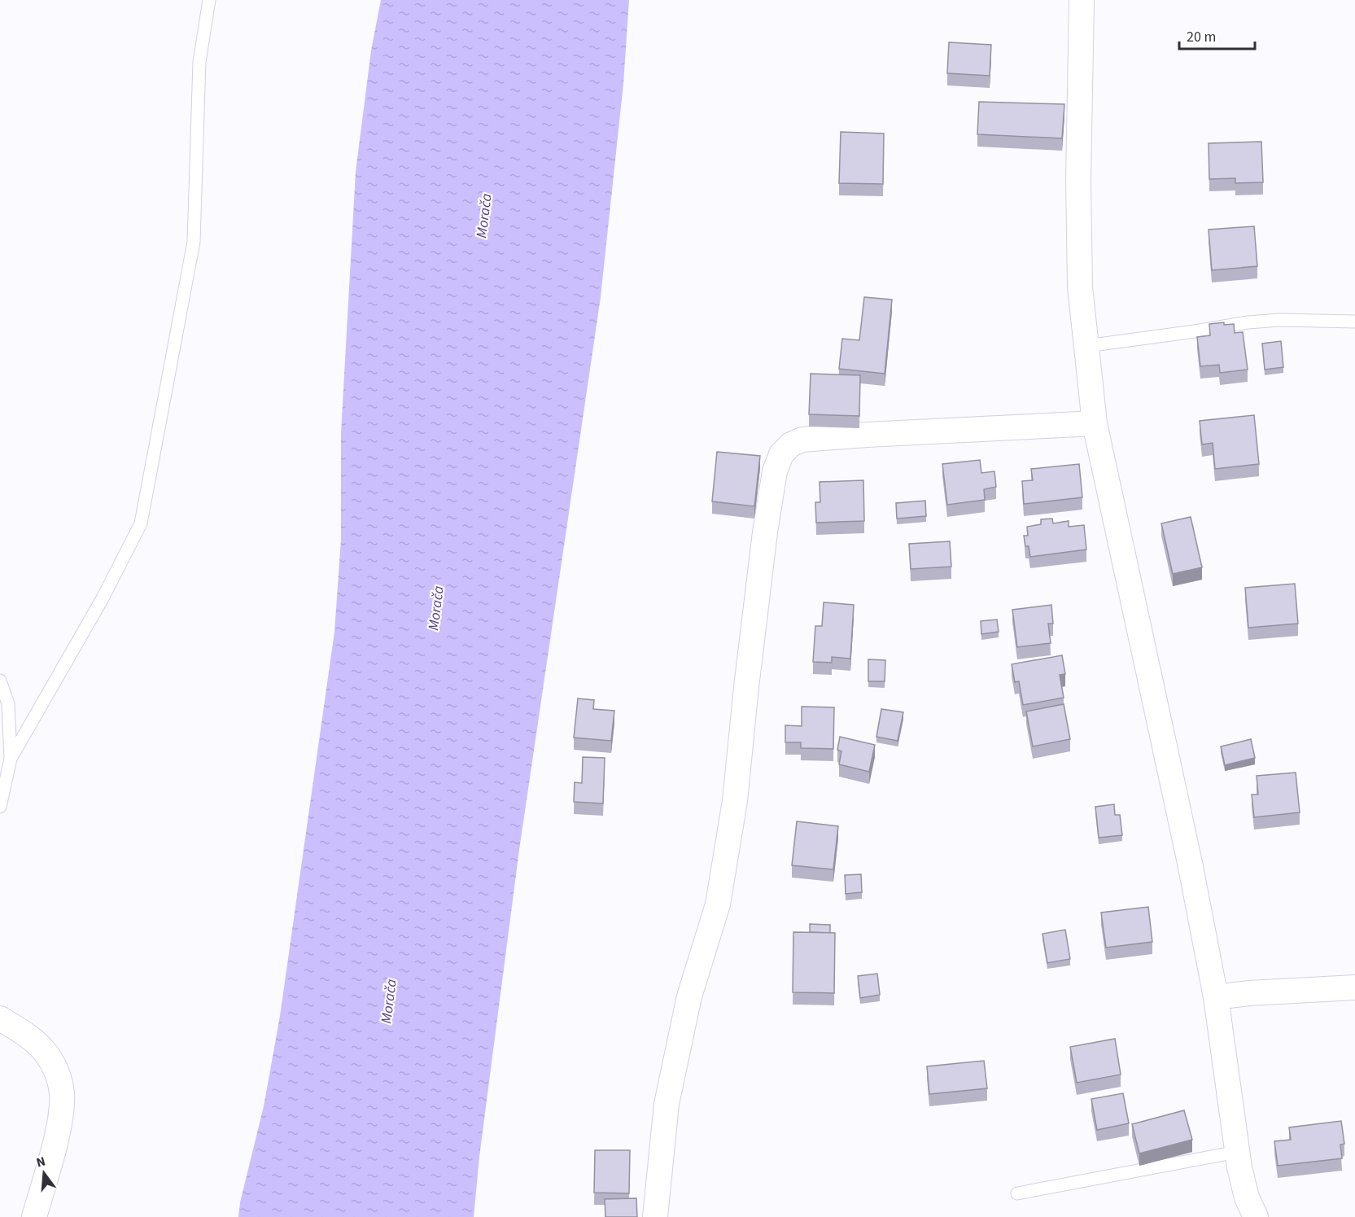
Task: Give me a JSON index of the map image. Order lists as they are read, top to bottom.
{
  "water": ["Morača"],
  "scale_bar": "20 m",
  "north": "top"
}
